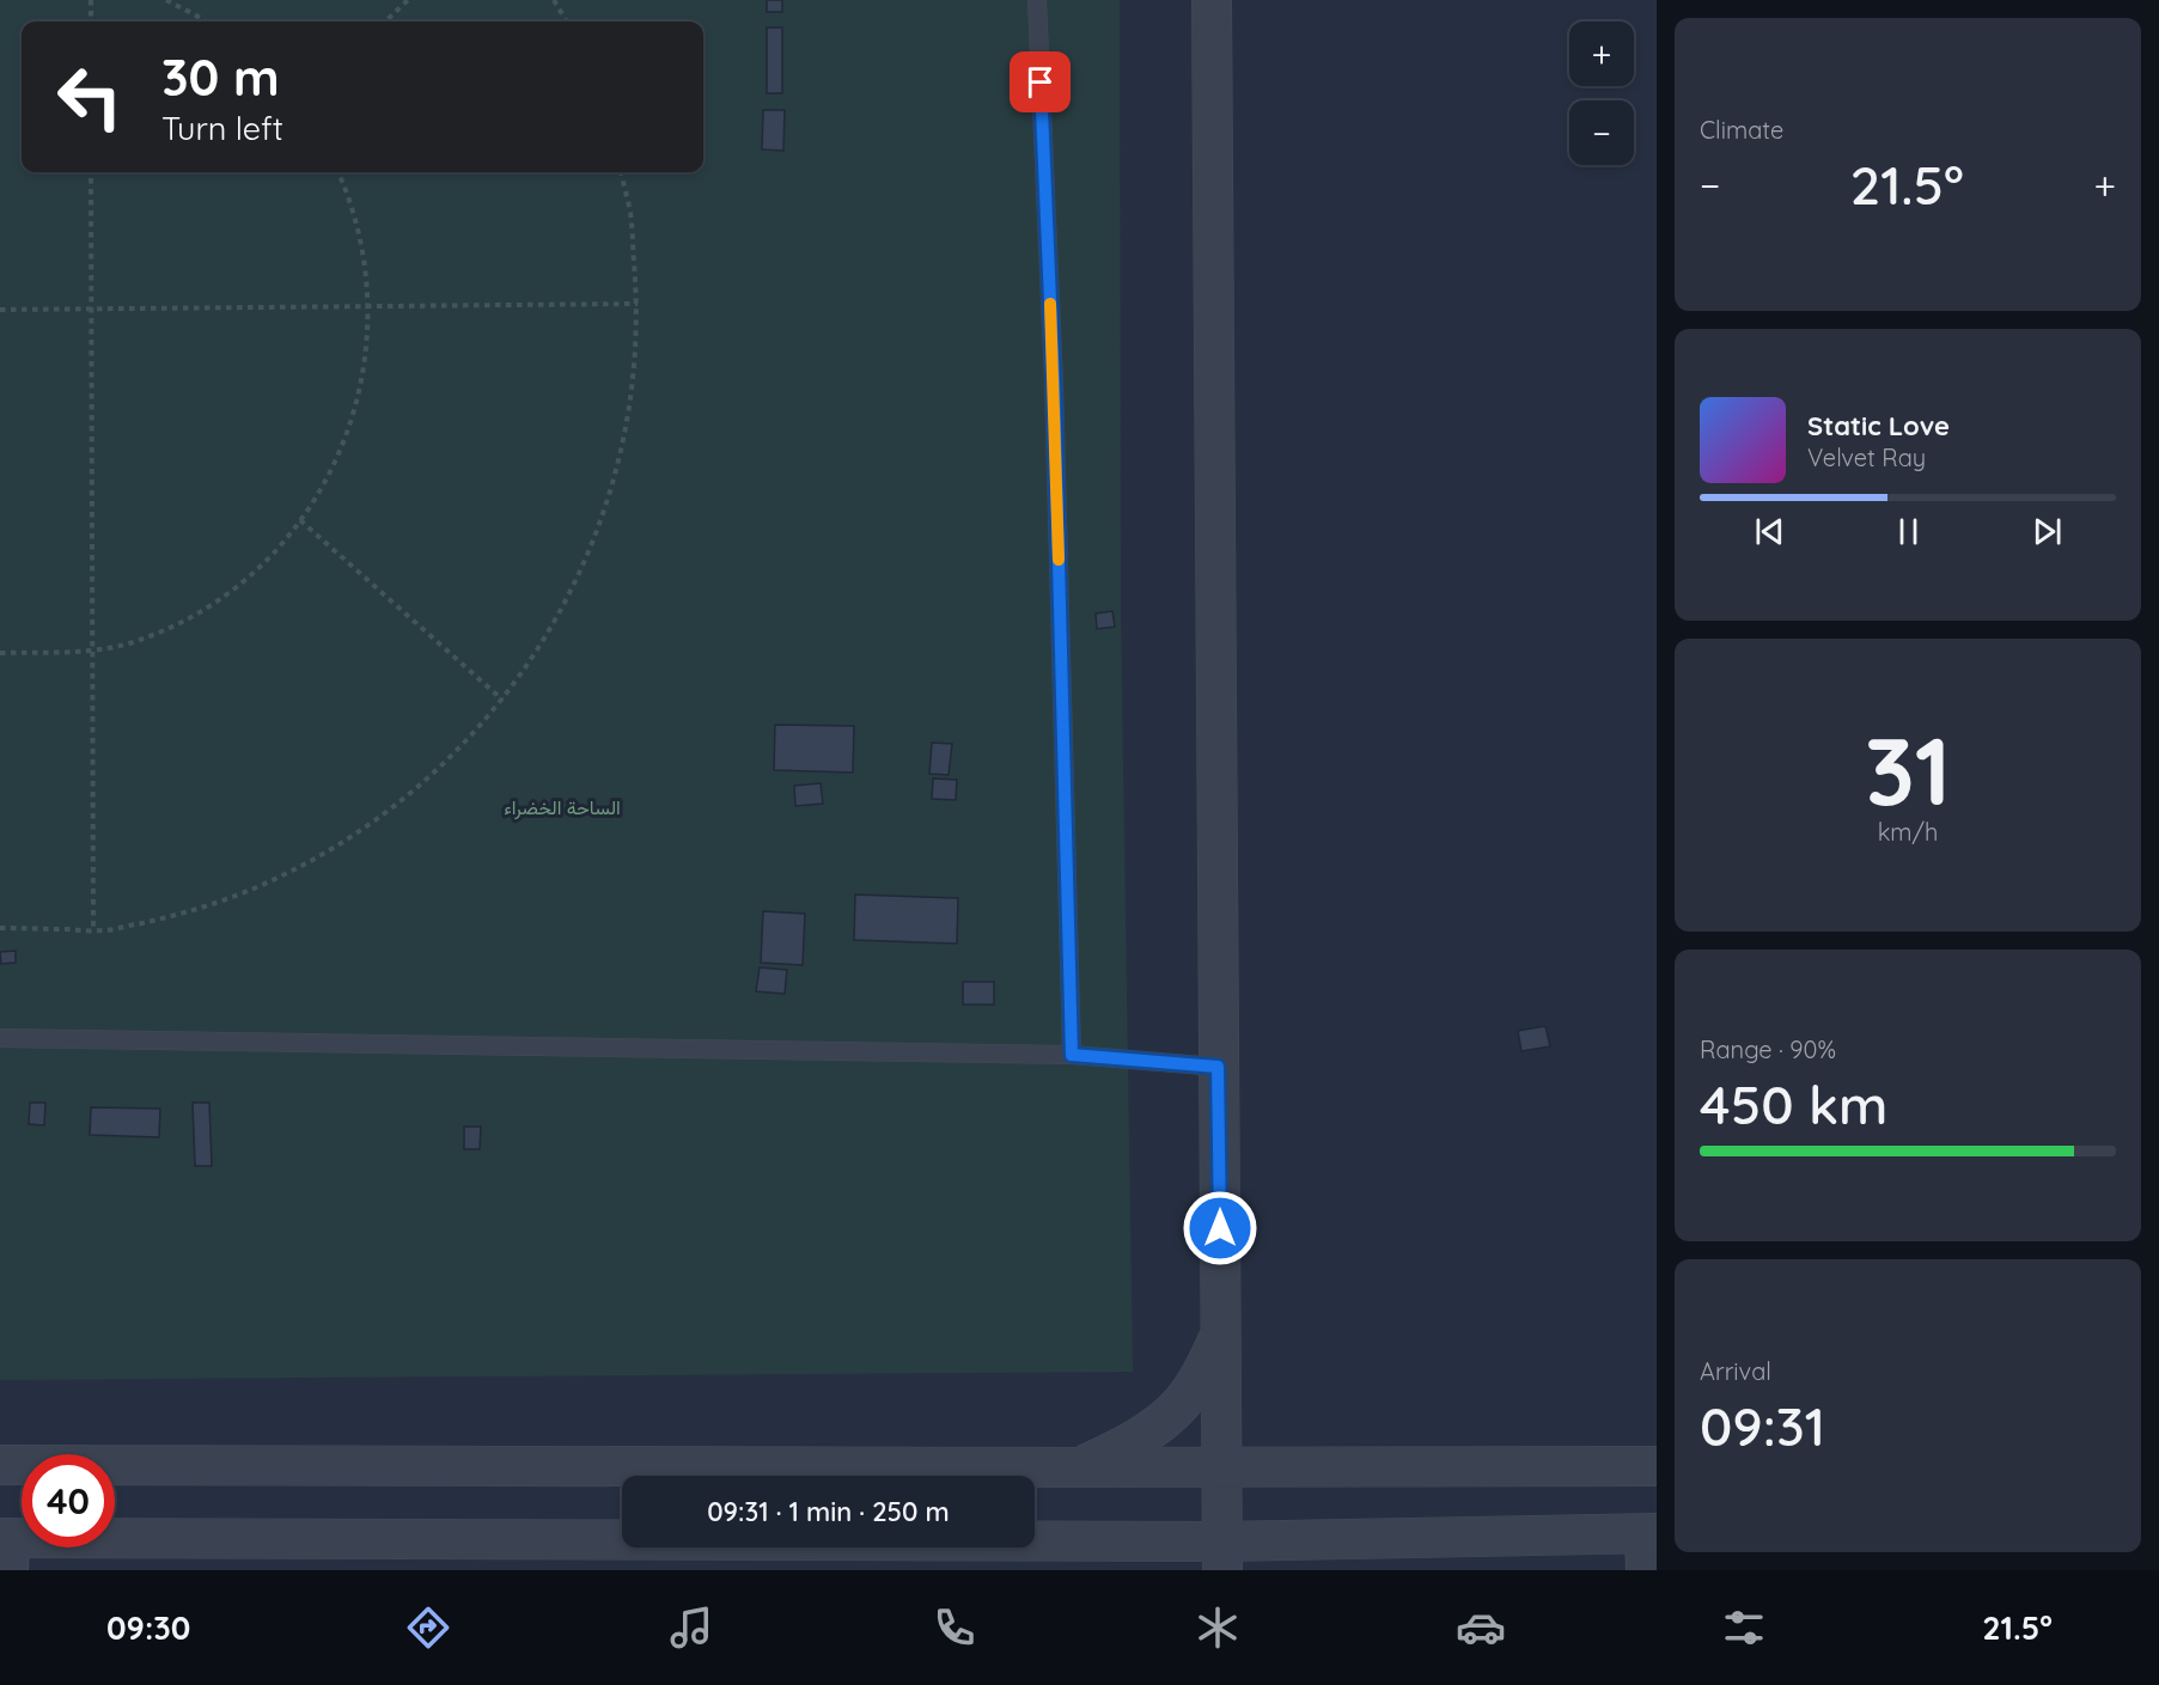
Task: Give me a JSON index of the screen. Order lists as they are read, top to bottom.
{
  "parks": ["الساحة الخضراء"],
  "page": {
    "tile": [
      "Climate",
      ["31", "km/h"],
      ["Range · 90%", "450 km"],
      ["Arrival", "09:31"]
    ],
    "map_buttons": ["+", "−"],
    "turn": ["30 m", "Turn left"],
    "heat": ["−", "21.5°", "+"],
    "song": ["Static Love", "Velvet Ray"],
    "limit": "40",
    "trip": "09:31 · 1 min · 250 m",
    "tabs": ["09:30", "21.5°"]
  }
}
